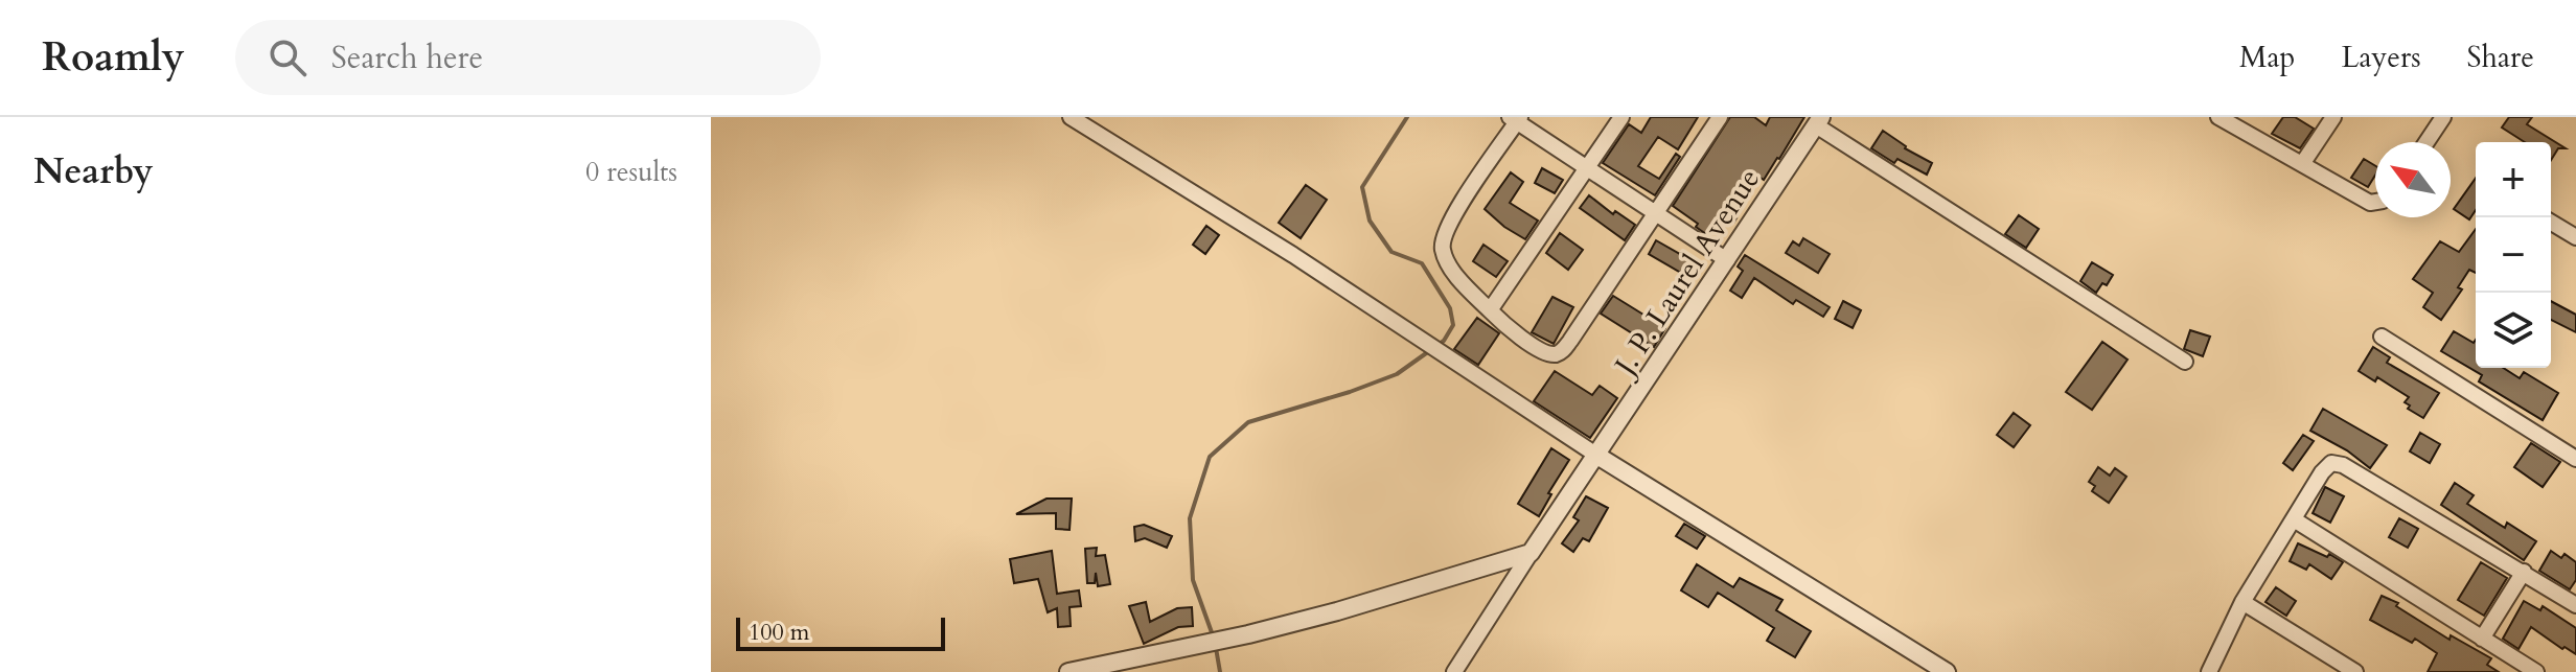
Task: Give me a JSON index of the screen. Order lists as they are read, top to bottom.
{
  "streets": {
    "street": ["J. P. Laurel Avenue"]
  },
  "scale_bar": "100 m",
  "north": "top left",
  "page": {
    "header": "Roamly",
    "search": "Search here",
    "nav": ["Map", "Layers", "Share"],
    "heading": ["Nearby", "0 results"],
    "map_buttons": ["+", "−"],
    "scale": "100 m"
  }
}
